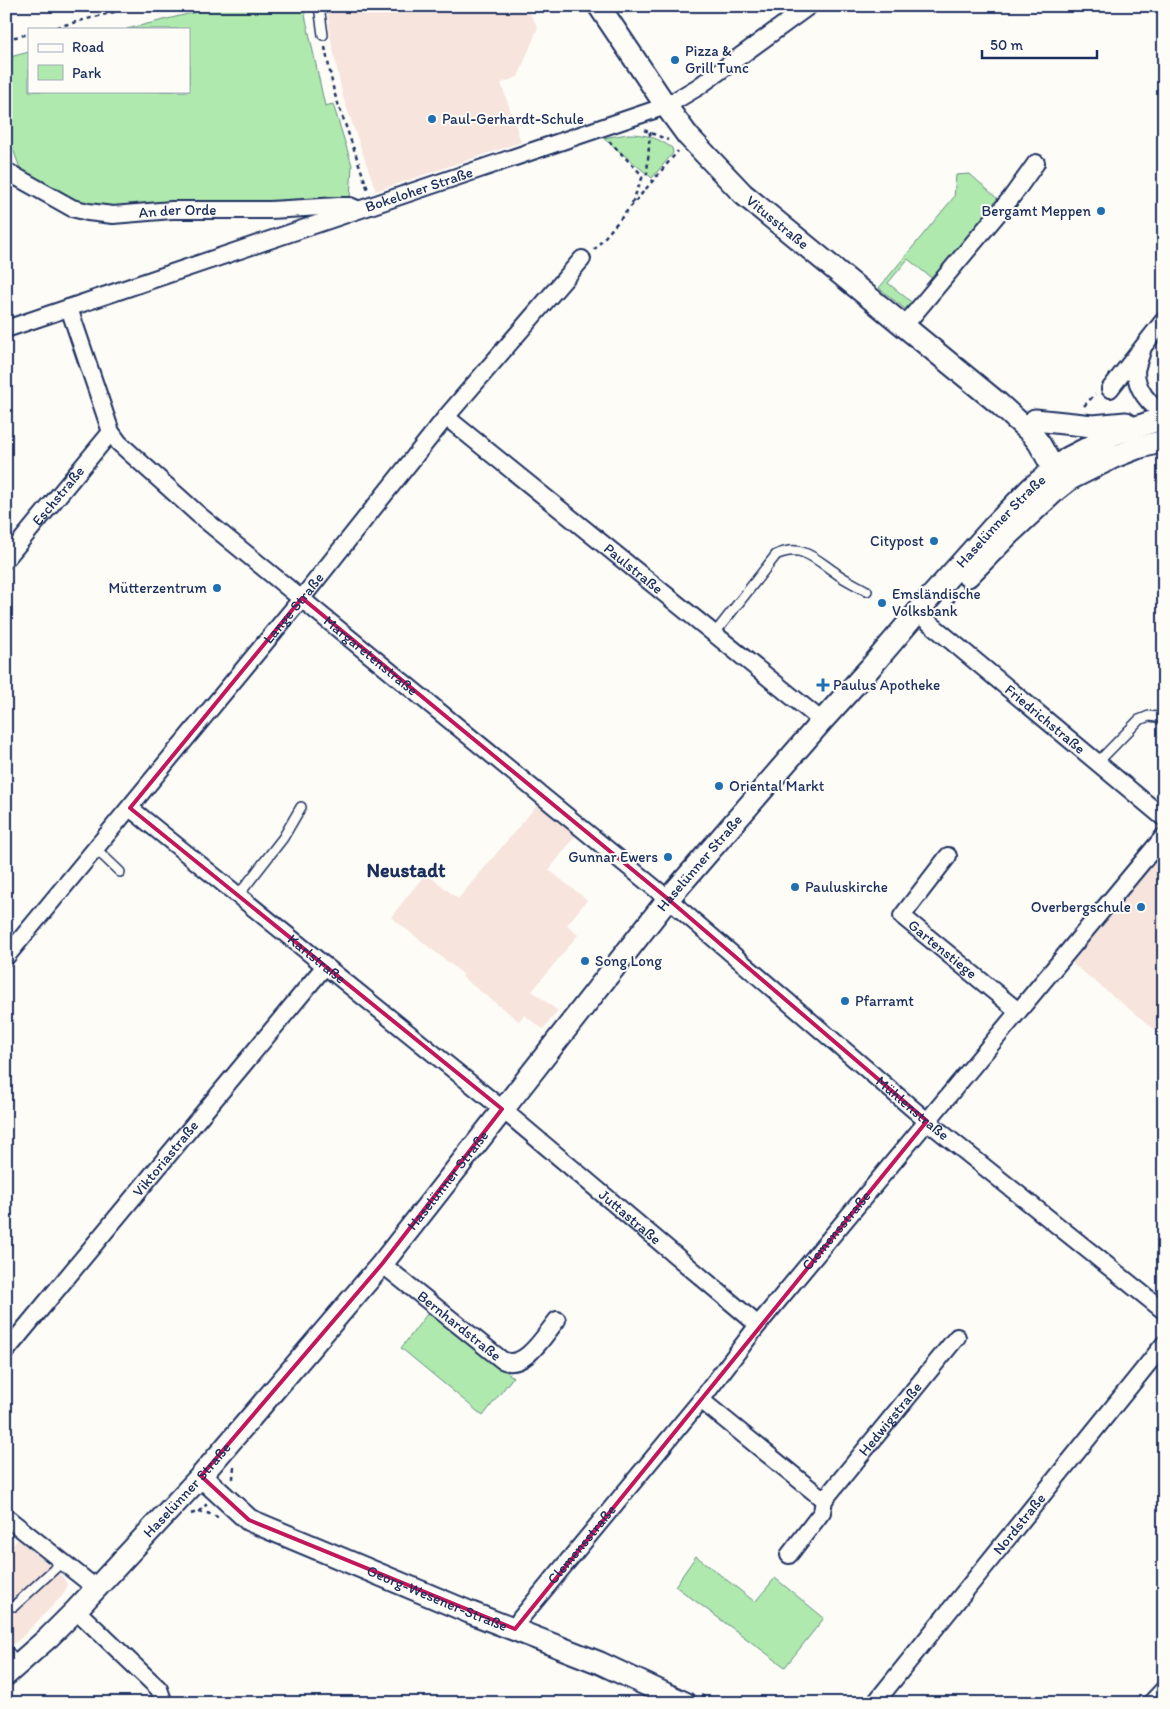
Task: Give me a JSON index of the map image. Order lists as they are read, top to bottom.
{
  "streets": {
    "street": [
      "Bokeloher Straße",
      "An der Orde",
      "Vitusstraße",
      "Eschstraße",
      "Haselünner Straße",
      "Paulstraße",
      "Lange Straße",
      "Margaretenstraße",
      "Friedrichstraße",
      "Gartenstiege",
      "Karlstraße",
      "Mühlenstraße",
      "Viktoriastraße",
      "Juttastraße",
      "Clemensstraße",
      "Bernhardstraße",
      "Hedwigstraße",
      "Nordstraße",
      "Georg-Wesener-Straße"
    ]
  },
  "crossings": [
    ["Bokeloher Straße", "An der Orde"],
    ["Bokeloher Straße", "Vitusstraße"],
    ["Bokeloher Straße", "Margaretenstraße"],
    ["Vitusstraße", "Haselünner Straße"],
    ["Eschstraße", "Margaretenstraße"],
    ["Haselünner Straße", "Paulstraße"],
    ["Haselünner Straße", "Margaretenstraße"],
    ["Haselünner Straße", "Friedrichstraße"],
    ["Haselünner Straße", "Karlstraße"],
    ["Haselünner Straße", "Mühlenstraße"],
    ["Haselünner Straße", "Juttastraße"],
    ["Haselünner Straße", "Bernhardstraße"],
    ["Haselünner Straße", "Georg-Wesener-Straße"],
    ["Paulstraße", "Lange Straße"],
    ["Lange Straße", "Margaretenstraße"],
    ["Lange Straße", "Karlstraße"],
    ["Margaretenstraße", "Mühlenstraße"],
    ["Gartenstiege", "Clemensstraße"],
    ["Karlstraße", "Viktoriastraße"],
    ["Karlstraße", "Juttastraße"],
    ["Mühlenstraße", "Clemensstraße"],
    ["Juttastraße", "Clemensstraße"],
    ["Clemensstraße", "Georg-Wesener-Straße"]
  ],
  "districts": ["Neustadt"],
  "places": {
    "other": [
      "Pizza & Grill Tunc",
      "Paul-Gerhardt-Schule",
      "Bergamt Meppen",
      "Citypost",
      "Mütterzentrum",
      "Emsländische Volksbank",
      "Oriental Markt",
      "Gunnar Ewers",
      "Pauluskirche",
      "Overbergschule",
      "Song Long",
      "Pfarramt"
    ],
    "health": ["Paulus Apotheke"]
  },
  "legend": ["Road", "Park"],
  "scale_bar": "50 m"
}
